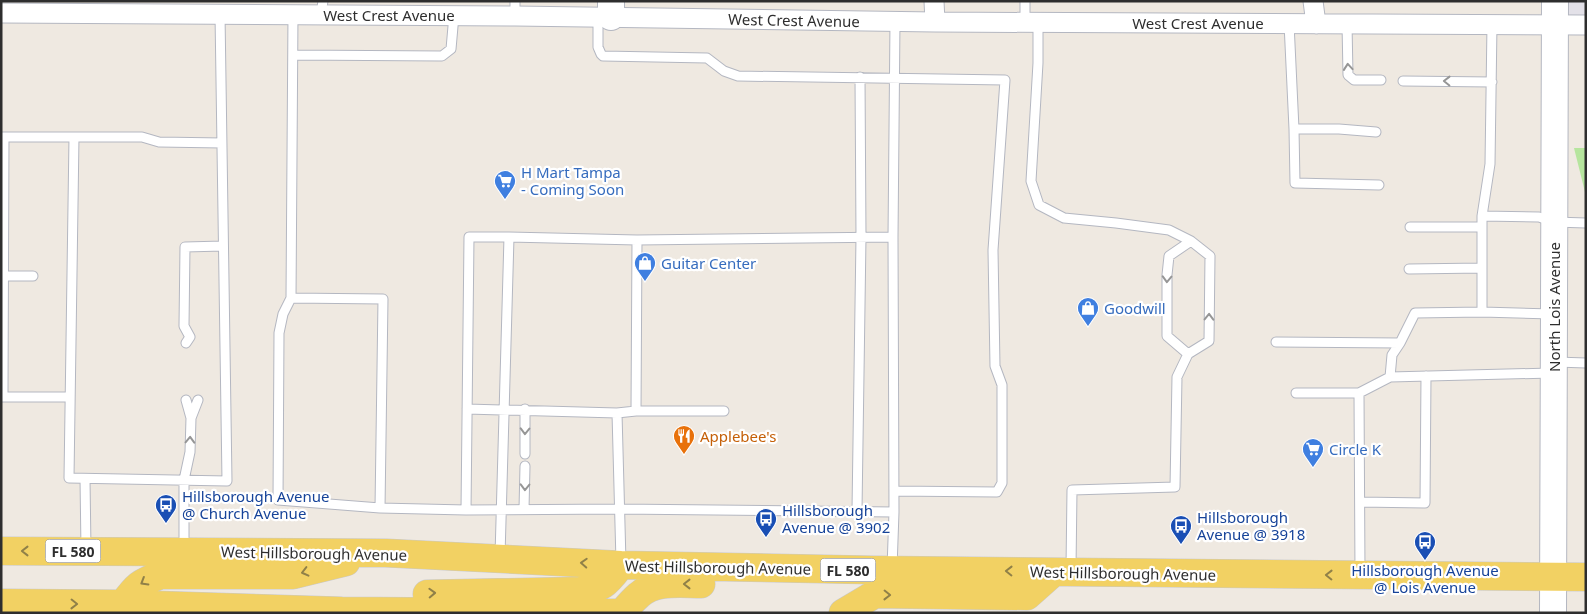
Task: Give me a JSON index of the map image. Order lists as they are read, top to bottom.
{
  "streets": {
    "main road": ["FL 580", "West Hillsborough Avenue"],
    "street": ["West Crest Avenue", "North Lois Avenue"]
  },
  "crossings": [
    ["West Crest Avenue", "North Lois Avenue"],
    ["North Lois Avenue", "West Hillsborough Avenue"]
  ],
  "places": {
    "supermarket": ["H Mart Tampa - Coming Soon", "Circle K"],
    "shop": ["Guitar Center", "Goodwill"],
    "restaurant": ["Applebee's"],
    "bus stop": [
      "Hillsborough Avenue @ Church Avenue",
      "Hillsborough Avenue @ 3902",
      "Hillsborough Avenue @ 3918",
      "Hillsborough Avenue @ Lois Avenue"
    ]
  }
}
